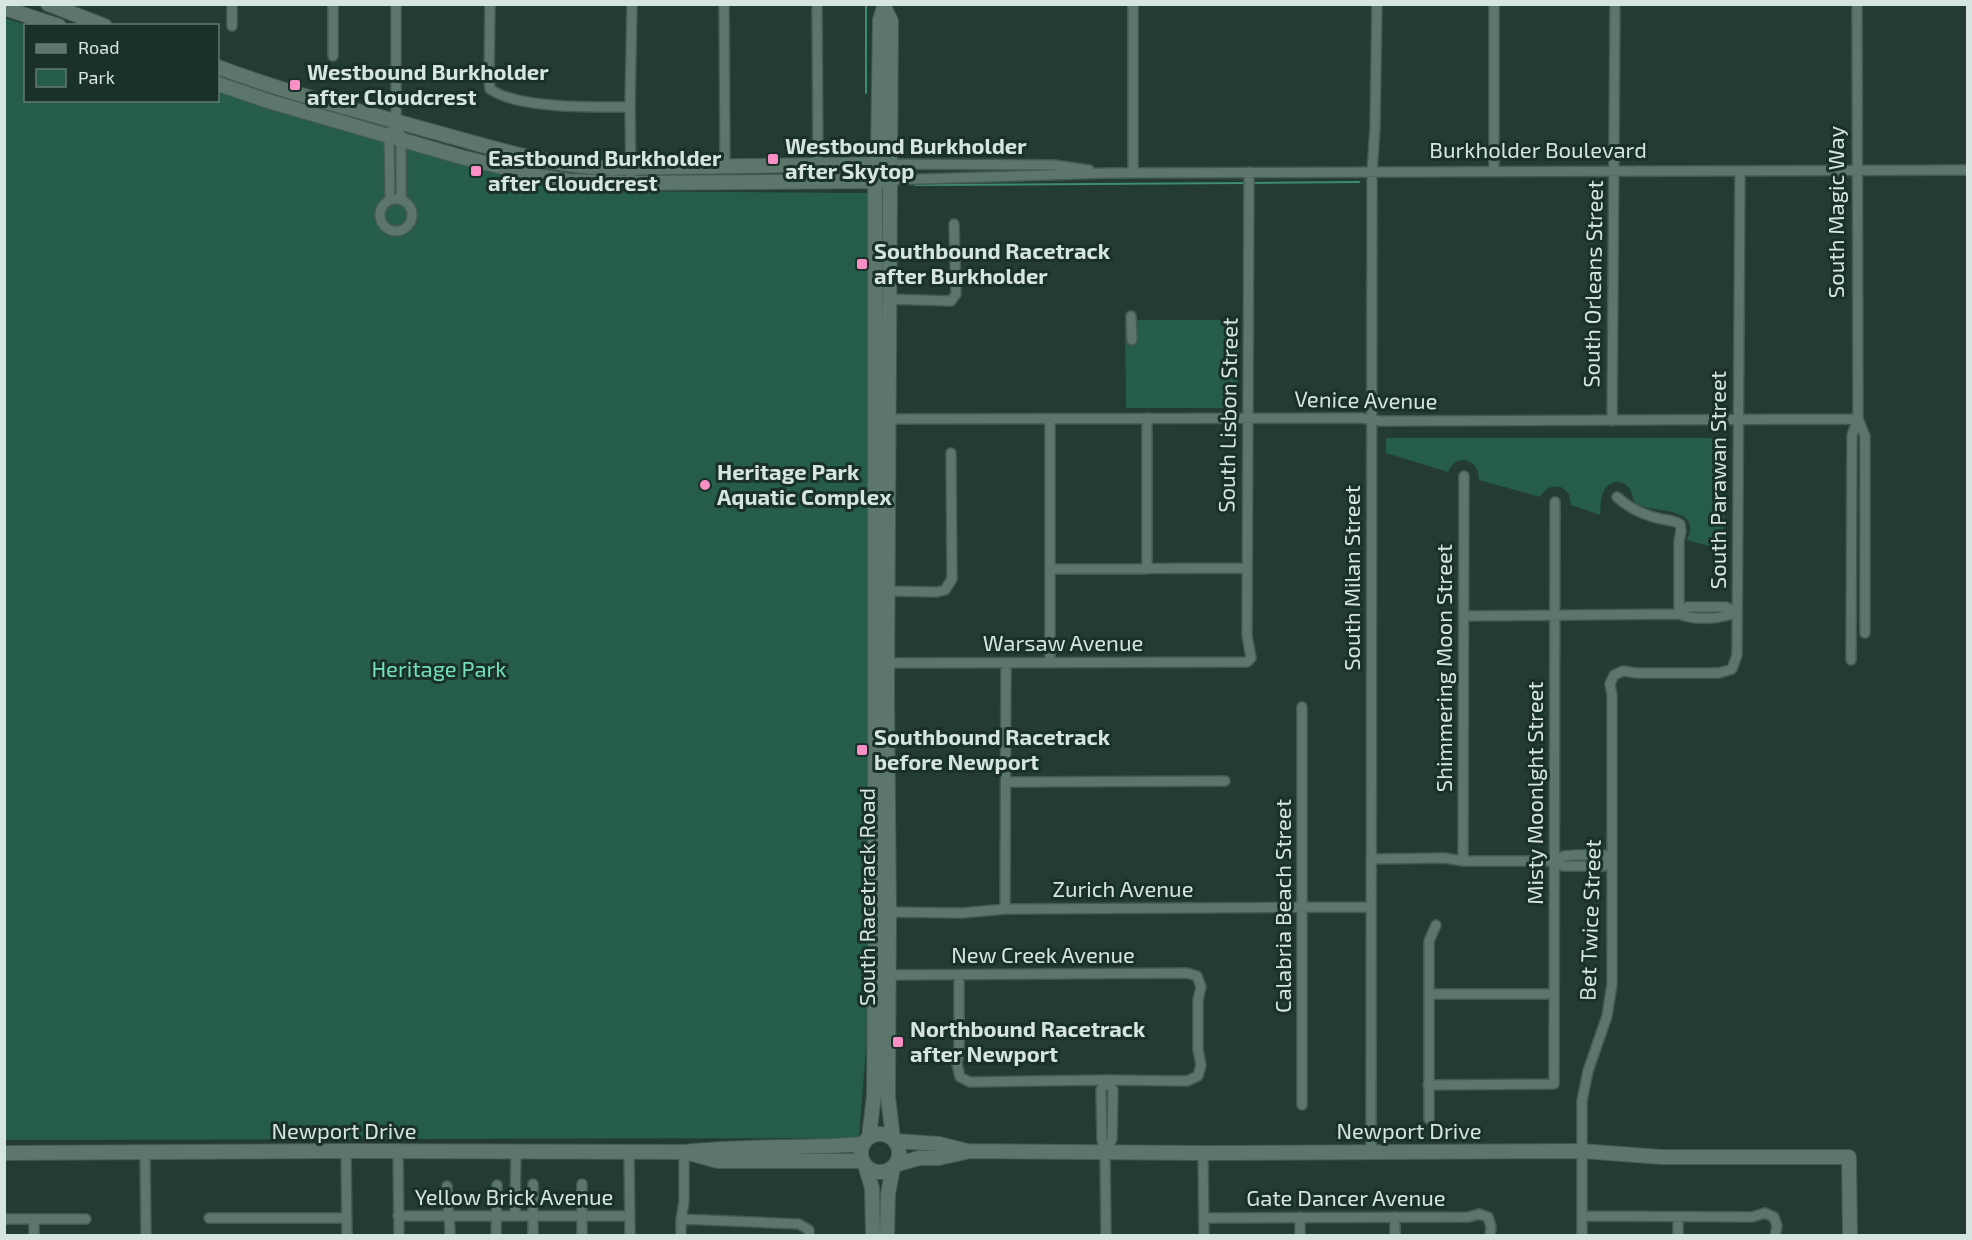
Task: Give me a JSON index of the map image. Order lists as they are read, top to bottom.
{
  "streets": {
    "main road": ["Burkholder Boulevard", "South Racetrack Road", "Newport Drive"],
    "street": [
      "South Magic Way",
      "South Orleans Street",
      "Venice Avenue",
      "South Lisbon Street",
      "South Parawan Street",
      "South Milan Street",
      "Warsaw Avenue",
      "Shimmering Moon Street",
      "Misty Moonlght Street",
      "Zurich Avenue",
      "Calabria Beach Street",
      "Bet Twice Street",
      "New Creek Avenue",
      "Yellow Brick Avenue",
      "Gate Dancer Avenue"
    ]
  },
  "crossings": [
    ["Burkholder Boulevard", "South Magic Way"],
    ["Burkholder Boulevard", "South Orleans Street"],
    ["Burkholder Boulevard", "South Lisbon Street"],
    ["Burkholder Boulevard", "South Parawan Street"],
    ["Burkholder Boulevard", "South Milan Street"],
    ["Burkholder Boulevard", "South Racetrack Road"],
    ["South Magic Way", "Venice Avenue"],
    ["South Orleans Street", "Venice Avenue"],
    ["Venice Avenue", "South Lisbon Street"],
    ["Venice Avenue", "South Parawan Street"],
    ["Venice Avenue", "South Milan Street"],
    ["Venice Avenue", "South Racetrack Road"],
    ["South Lisbon Street", "Warsaw Avenue"],
    ["South Parawan Street", "Bet Twice Street"],
    ["South Milan Street", "Zurich Avenue"],
    ["South Milan Street", "Newport Drive"],
    ["Warsaw Avenue", "South Racetrack Road"],
    ["Zurich Avenue", "South Racetrack Road"],
    ["Zurich Avenue", "Calabria Beach Street"],
    ["South Racetrack Road", "New Creek Avenue"],
    ["South Racetrack Road", "Newport Drive"],
    ["Bet Twice Street", "Newport Drive"]
  ],
  "parks": ["Heritage Park"],
  "places": {
    "transit": [
      "Westbound Burkholder after Cloudcrest",
      "Westbound Burkholder after Skytop",
      "Eastbound Burkholder after Cloudcrest",
      "Southbound Racetrack after Burkholder",
      "Southbound Racetrack before Newport",
      "Northbound Racetrack after Newport"
    ],
    "other": ["Heritage Park Aquatic Complex"]
  },
  "legend": ["Road", "Park"]
}
